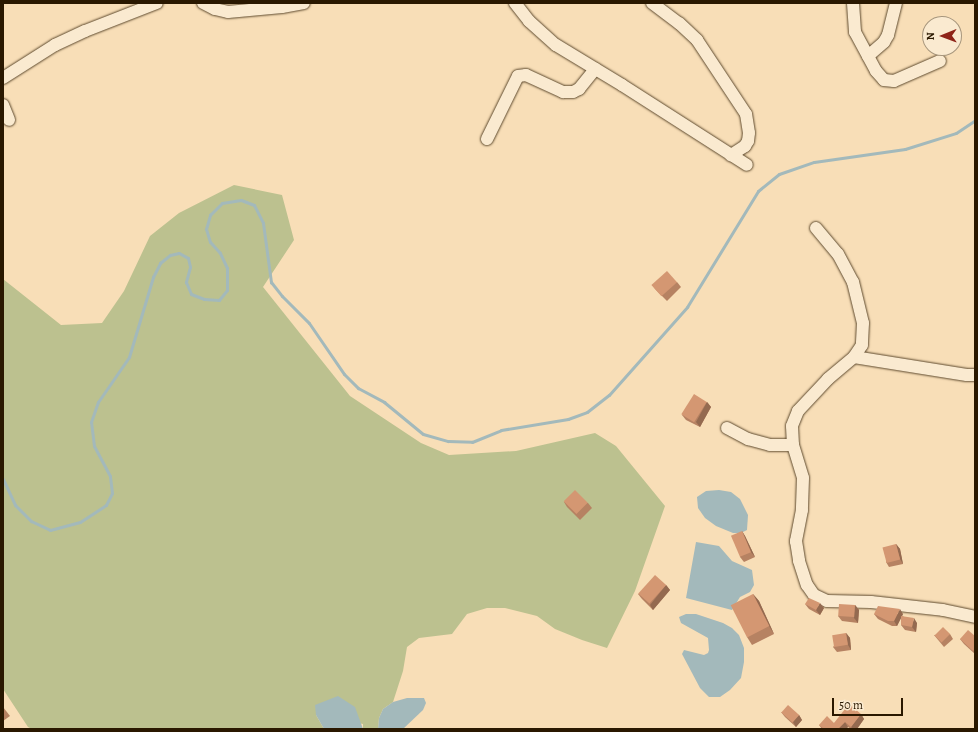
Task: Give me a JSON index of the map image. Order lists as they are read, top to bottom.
{
  "scale_bar": "50 m",
  "north": "left"
}
